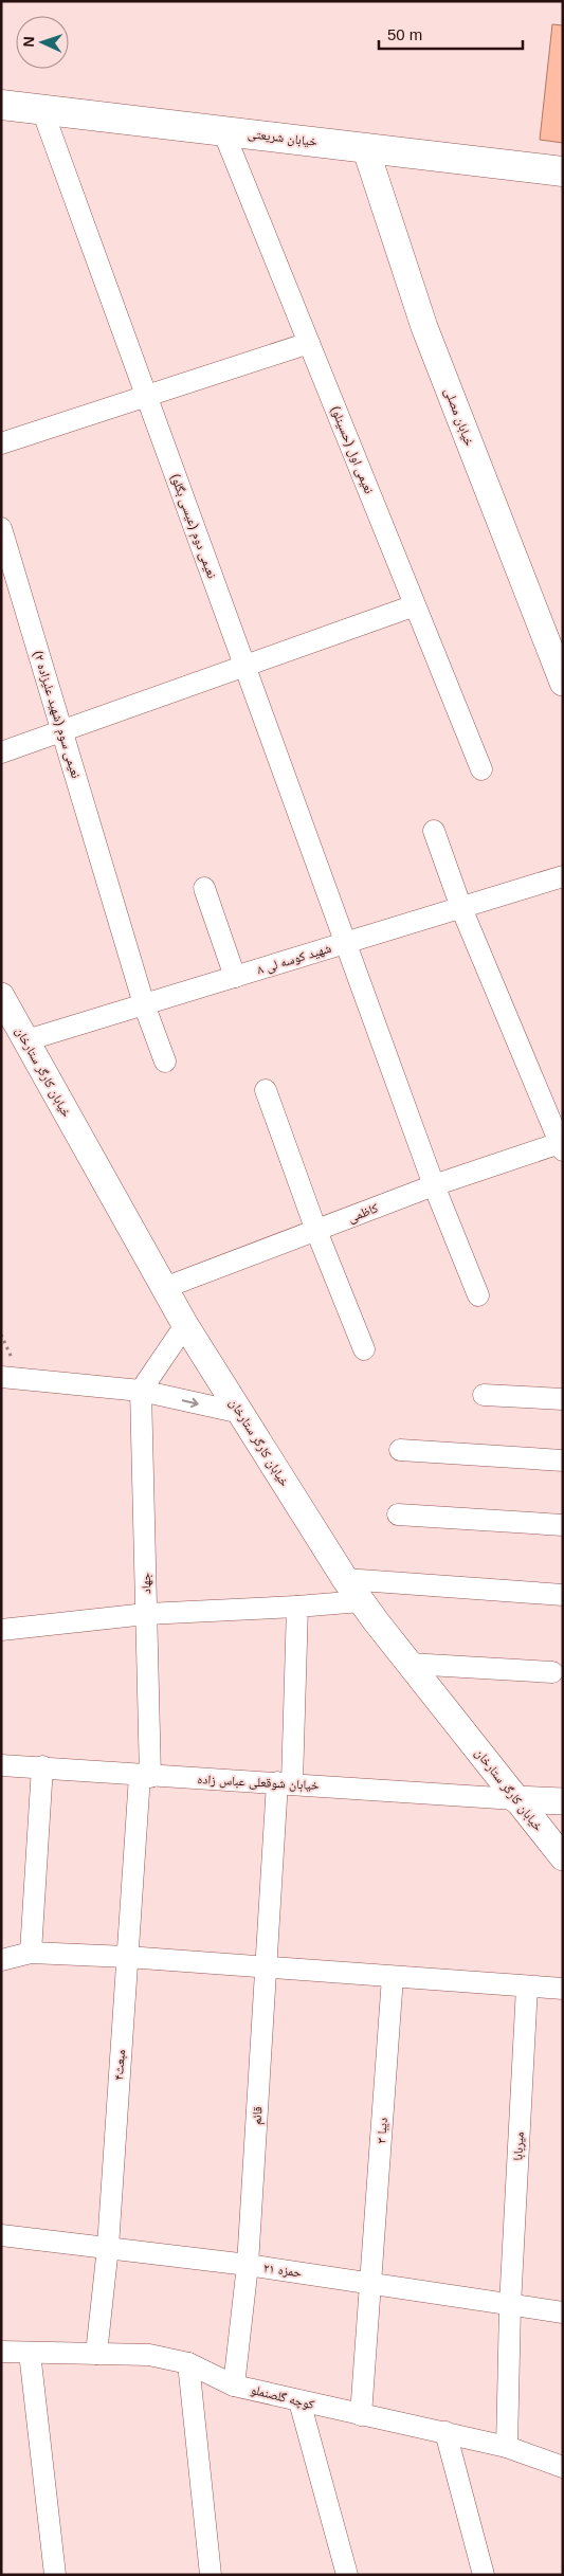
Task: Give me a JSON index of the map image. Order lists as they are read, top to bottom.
{
  "streets": {
    "main road": ["خیابان شریعتی"],
    "street": [
      "خیابان مصلی",
      "نعیمی اول (حسینلو)",
      "نعیمی دوم (عیسی بگلو)",
      "نعیمی سوم (شهید علیزاده ۲)",
      "شهید کوسه لی ۸",
      "خیابان کارگر ستارخان",
      "کاظمی",
      "جهاد",
      "خیابان شوقعلی عباس زاده",
      "مبعث۴",
      "قائم",
      "دیبا ۳",
      "میربابا",
      "حمزه ۲۱",
      "کوچه گلصنملو"
    ]
  },
  "crossings": [
    ["خیابان شریعتی", "خیابان مصلی"],
    ["خیابان شریعتی", "نعیمی اول (حسینلو)"],
    ["خیابان شریعتی", "نعیمی دوم (عیسی بگلو)"],
    ["نعیمی دوم (عیسی بگلو)", "شهید کوسه لی ۸"],
    ["نعیمی دوم (عیسی بگلو)", "کاظمی"],
    ["نعیمی سوم (شهید علیزاده ۲)", "شهید کوسه لی ۸"],
    ["شهید کوسه لی ۸", "خیابان کارگر ستارخان"],
    ["خیابان کارگر ستارخان", "کاظمی"],
    ["خیابان کارگر ستارخان", "خیابان شوقعلی عباس زاده"],
    ["جهاد", "خیابان شوقعلی عباس زاده"],
    ["جهاد", "مبعث۴"],
    ["خیابان شوقعلی عباس زاده", "مبعث۴"],
    ["خیابان شوقعلی عباس زاده", "قائم"],
    ["مبعث۴", "حمزه ۲۱"],
    ["مبعث۴", "کوچه گلصنملو"],
    ["قائم", "حمزه ۲۱"],
    ["قائم", "کوچه گلصنملو"],
    ["دیبا ۳", "حمزه ۲۱"],
    ["دیبا ۳", "کوچه گلصنملو"],
    ["میربابا", "حمزه ۲۱"],
    ["میربابا", "کوچه گلصنملو"]
  ],
  "scale_bar": "50 m",
  "north": "left"
}
